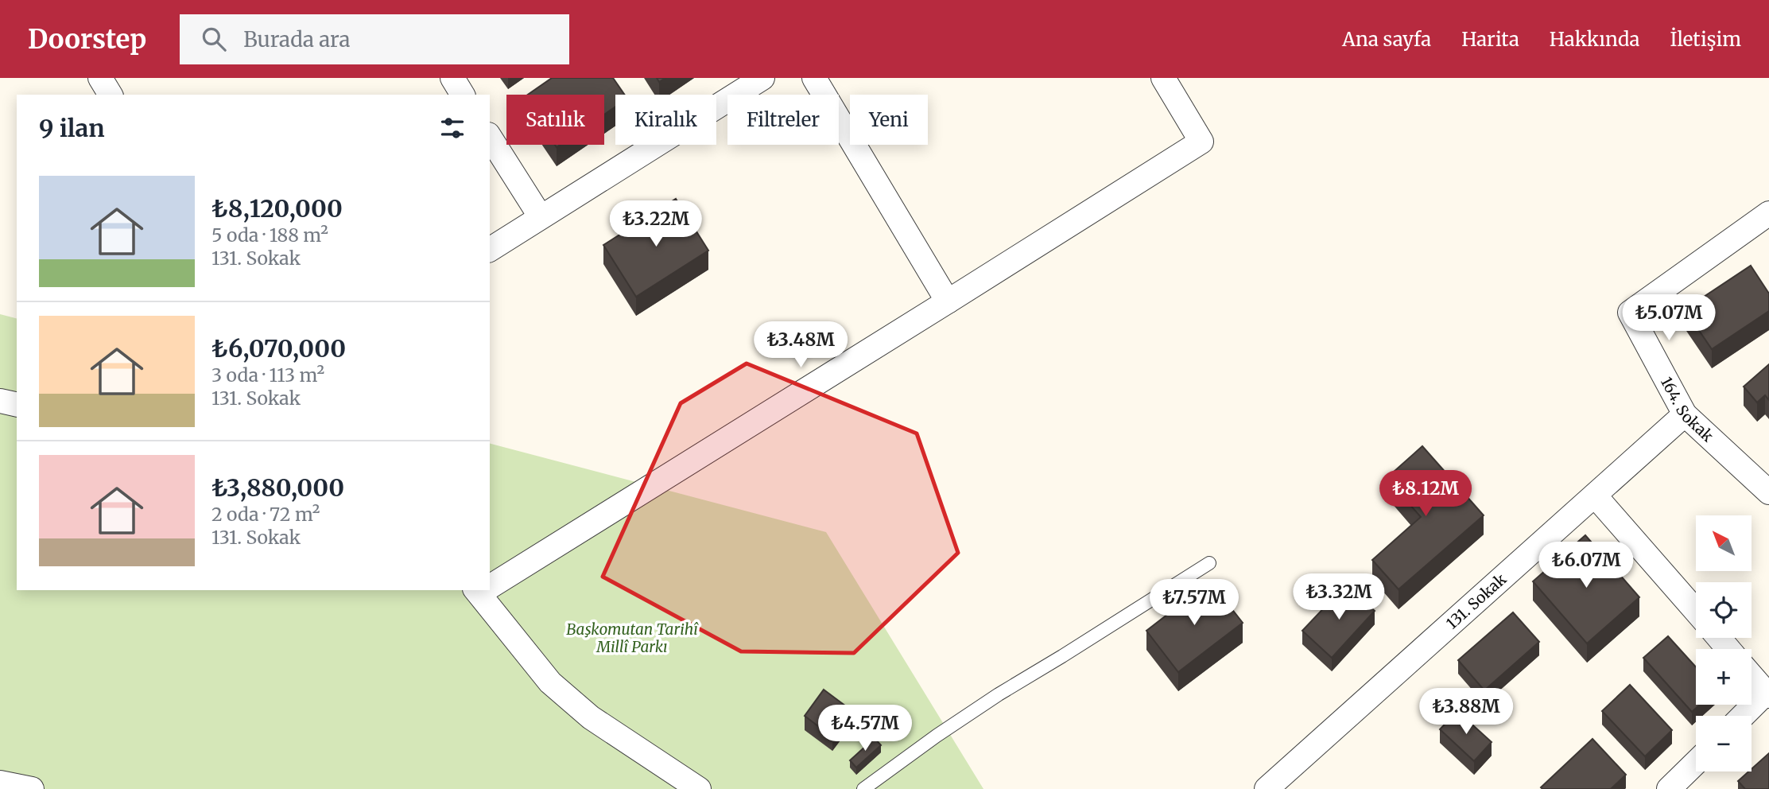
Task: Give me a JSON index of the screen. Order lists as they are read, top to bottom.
{
  "streets": {
    "street": ["164. Sokak", "131. Sokak"]
  },
  "crossings": [
    ["164. Sokak", "131. Sokak"]
  ],
  "parks": ["Başkomutan Tarihî Millî Parkı"],
  "north": "top left",
  "page": {
    "header": "Doorstep",
    "search": "Burada ara",
    "nav": [
      "Ana sayfa",
      "Harita",
      "Hakkında",
      "İletişim"
    ],
    "chip": [
      "Satılık",
      "Kiralık",
      "Filtreler",
      "Yeni"
    ],
    "heading": "9 ilan",
    "list": [
      {
        "name": "₺8,120,000",
        "note": "5 oda · 188 m² · 131. Sokak"
      },
      {
        "name": "₺6,070,000",
        "note": "3 oda · 113 m² · 131. Sokak"
      },
      {
        "name": "₺3,880,000",
        "note": "2 oda · 72 m² · 131. Sokak"
      }
    ],
    "price": [
      "₺3.22M",
      "₺5.07M",
      "₺3.48M",
      "₺8.12M",
      "₺6.07M",
      "₺3.32M",
      "₺7.57M",
      "₺3.88M",
      "₺4.57M"
    ],
    "map_buttons": ["+", "−"]
  }
}
